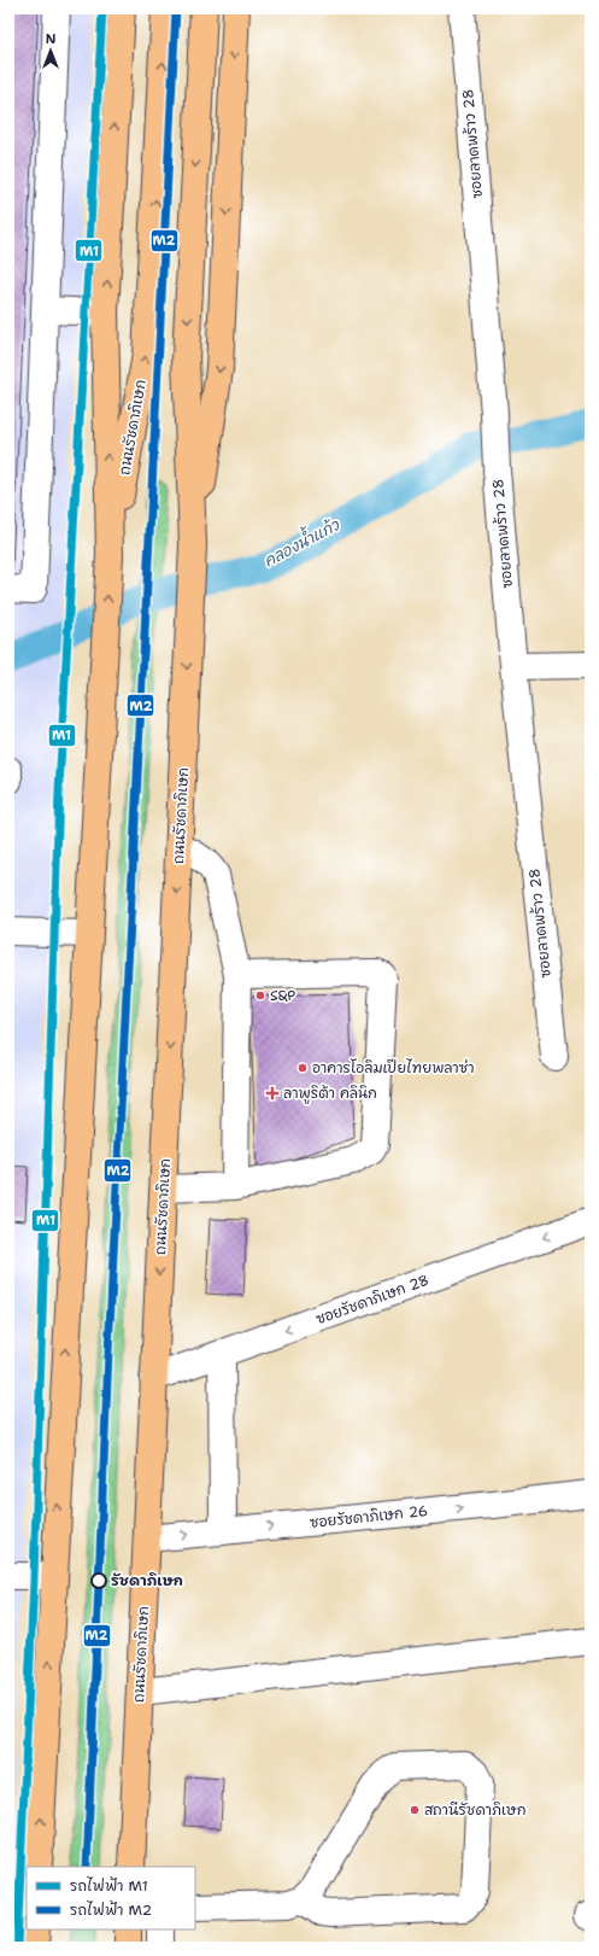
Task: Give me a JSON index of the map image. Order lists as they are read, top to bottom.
{
  "streets": {
    "main road": ["ถนนรัชดาภิเษก"],
    "street": ["ซอยลาดพร้าว 28", "ซอยรัชดาภิเษก 28", "ซอยรัชดาภิเษก 26"]
  },
  "crossings": [
    ["ถนนรัชดาภิเษก", "ซอยรัชดาภิเษก 28"],
    ["ถนนรัชดาภิเษก", "ซอยรัชดาภิเษก 26"]
  ],
  "one_way": ["ซอยรัชดาภิเษก 28"],
  "water": ["คลองน้ำแก้ว"],
  "places": {
    "other": [
      "S&P",
      "อาคารโอลิมเปียไทยพลาซ่า",
      "รัชดาภิเษก",
      "สถานีรัชดาภิเษก"
    ],
    "health": ["ลาพูริต้า คลินิก"]
  },
  "lines": ["metro line M1", "metro line M2"],
  "legend": ["รถไฟฟ้า M1", "รถไฟฟ้า M2"],
  "north": "top"
}
